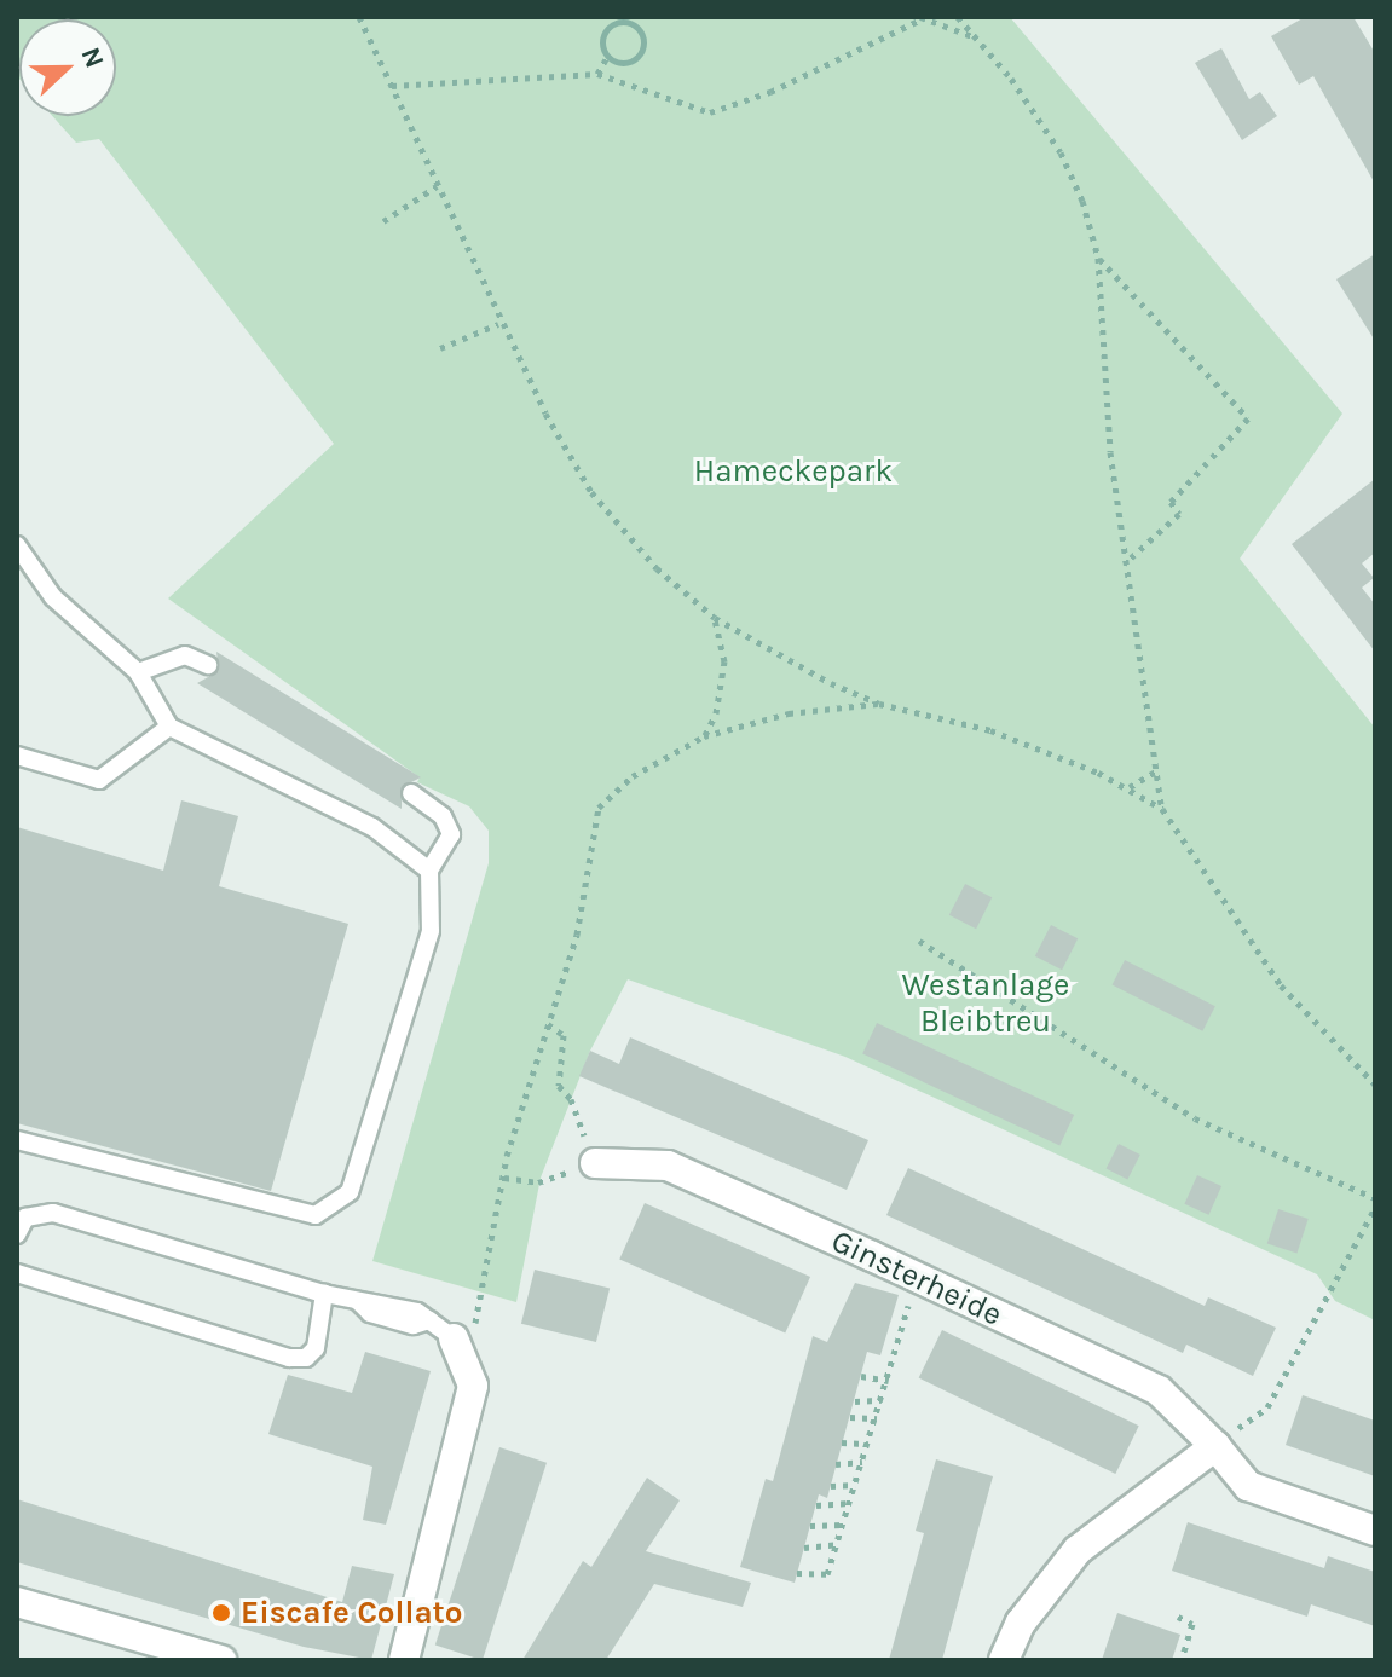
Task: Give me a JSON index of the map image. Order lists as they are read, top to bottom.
{
  "streets": {
    "street": ["Ginsterheide"]
  },
  "parks": ["Hameckepark", "Westanlage Bleibtreu"],
  "places": ["Eiscafe Collato"],
  "north": "right"
}
